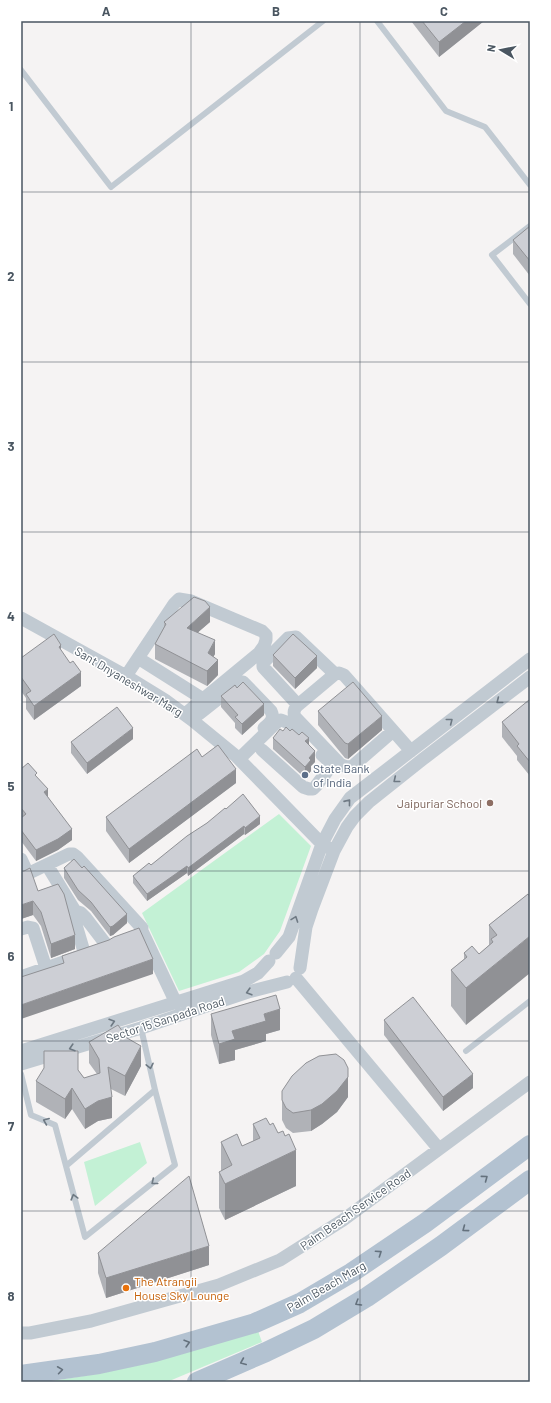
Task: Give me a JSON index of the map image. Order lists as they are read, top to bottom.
{
  "streets": {
    "main road": ["Palm Beach Marg"],
    "street": ["Sant Dnyaneshwar Marg", "Sector 15 Sanpada Road", "Palm Beach Service Road"]
  },
  "crossings": [
    ["Sant Dnyaneshwar Marg", "Sector 15 Sanpada Road"]
  ],
  "places": ["State Bank of India", "Jaipuriar School", "The Atrangii House Sky Lounge"],
  "north": "left",
  "grid": {
    "columns": ["A", "B", "C"],
    "rows": [
      "1",
      "2",
      "3",
      "4",
      "5",
      "6",
      "7",
      "8"
    ]
  }
}
